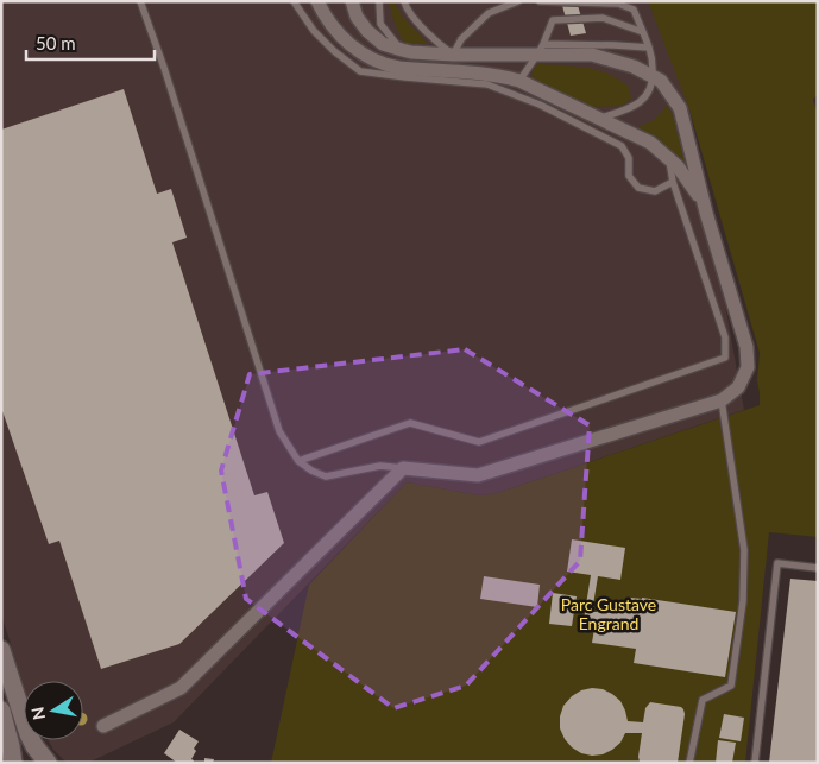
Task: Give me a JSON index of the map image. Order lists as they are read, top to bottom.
{
  "parks": ["Parc Gustave Engrand"],
  "scale_bar": "50 m",
  "north": "left"
}
